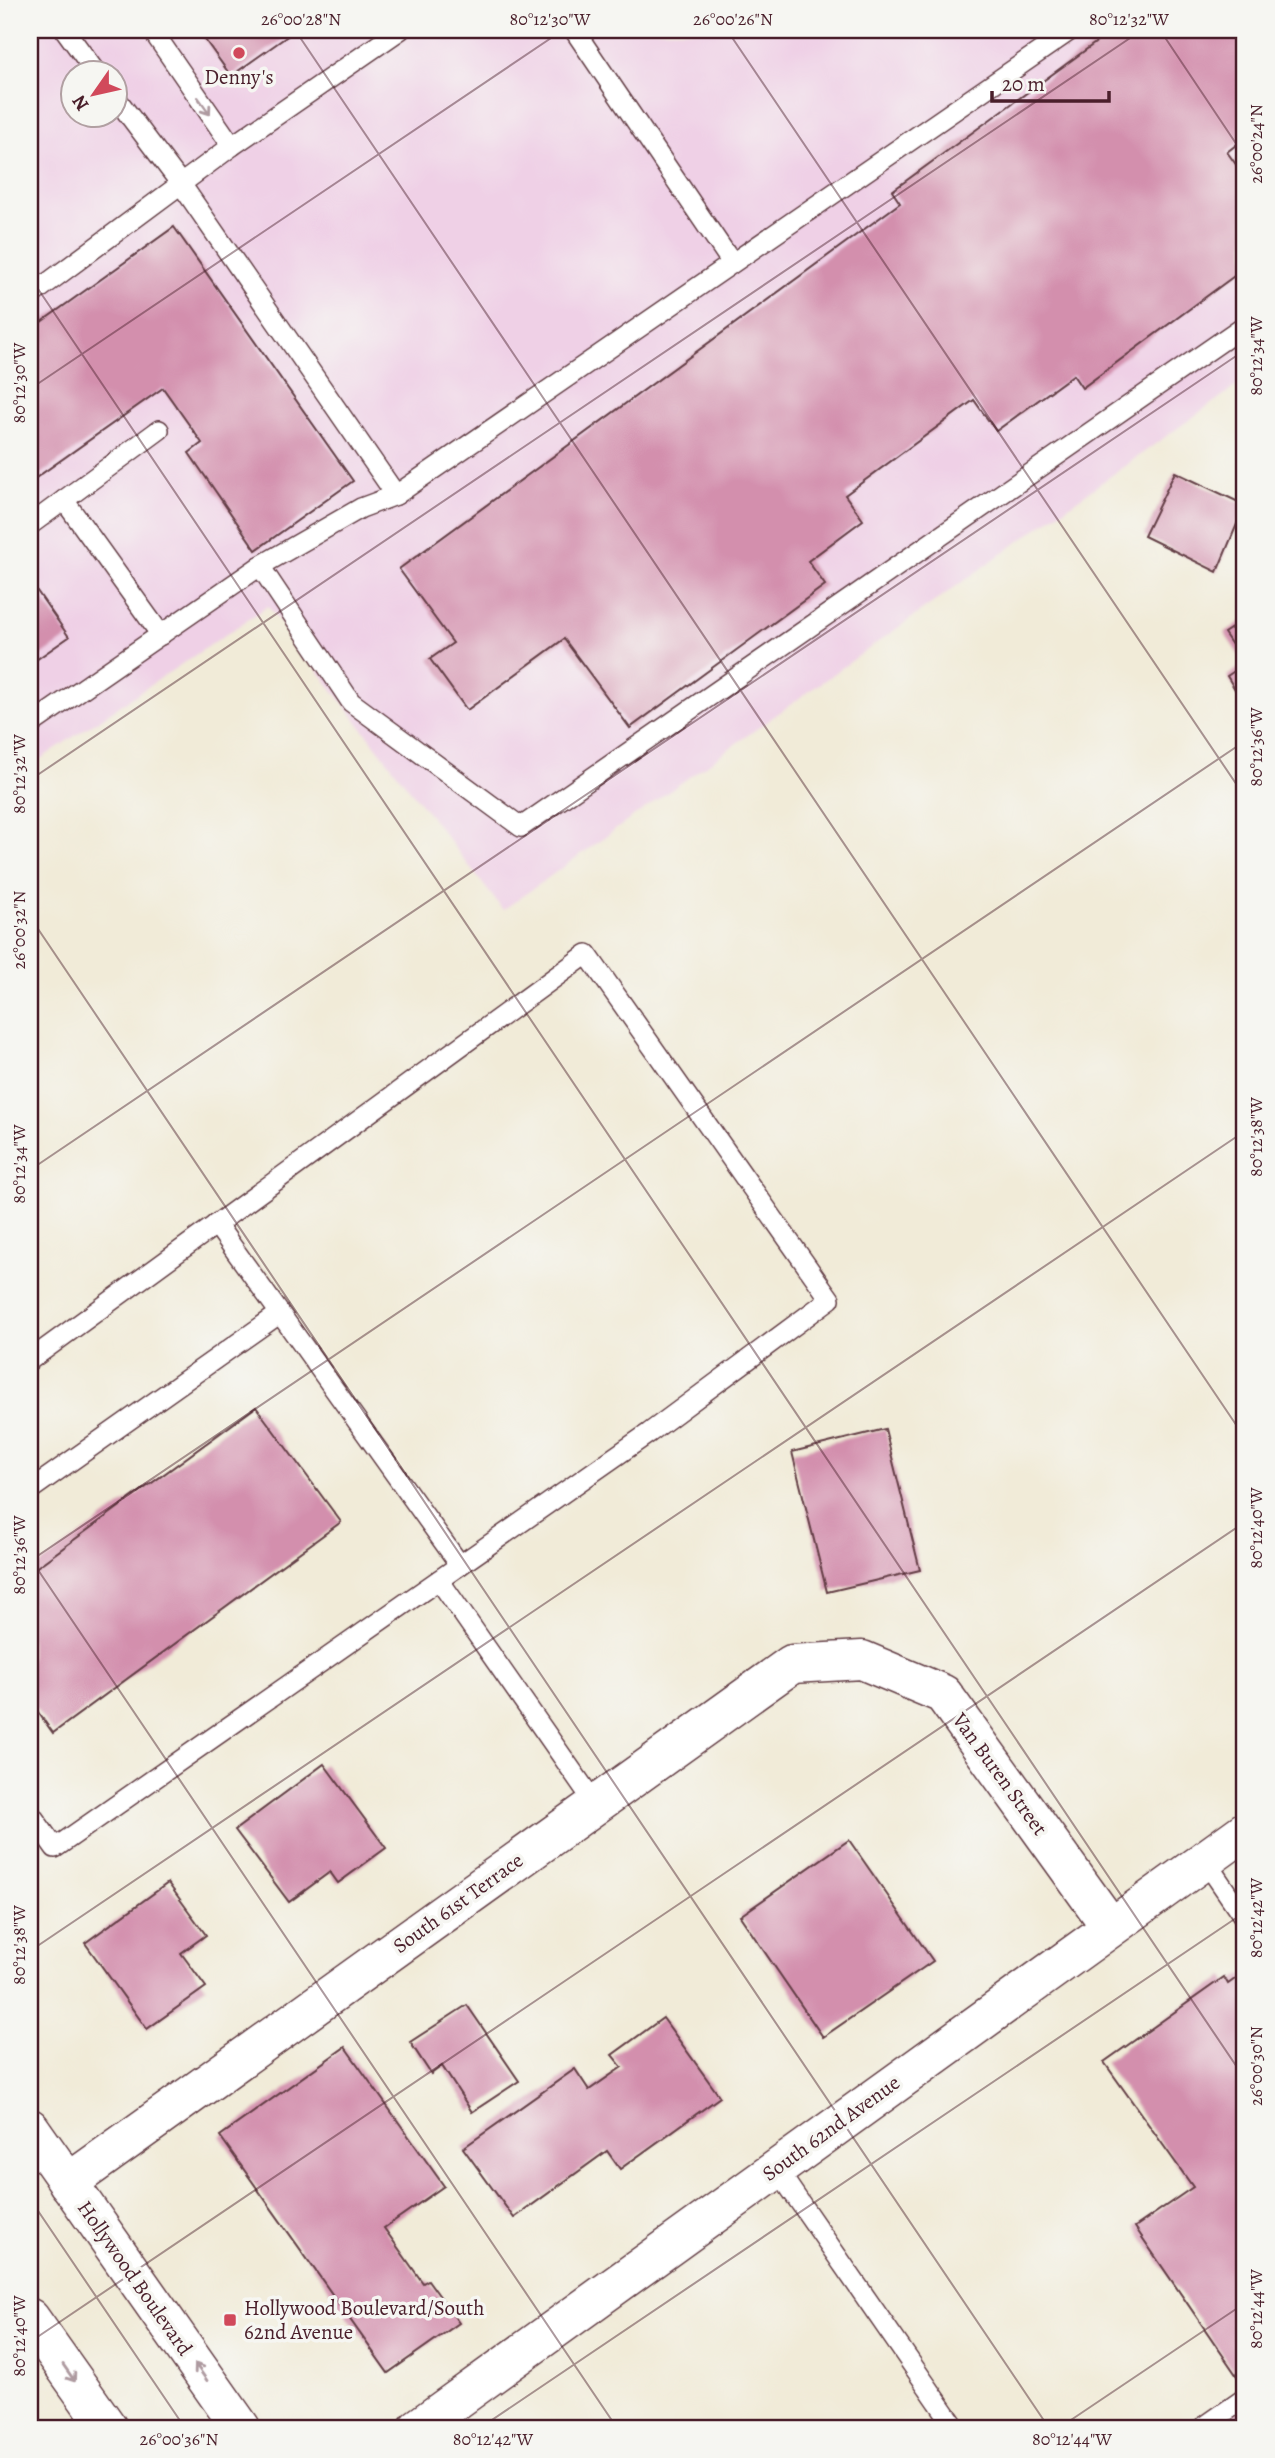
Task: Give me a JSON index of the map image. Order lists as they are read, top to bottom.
{
  "streets": {
    "main road": [
      "Van Buren Street",
      "South 61st Terrace",
      "South 62nd Avenue",
      "Hollywood Boulevard"
    ]
  },
  "crossings": [
    ["Van Buren Street", "South 61st Terrace"],
    ["Van Buren Street", "South 62nd Avenue"],
    ["South 61st Terrace", "Hollywood Boulevard"]
  ],
  "places": {
    "other": ["Denny's"],
    "transit": ["Hollywood Boulevard/South 62nd Avenue"]
  },
  "scale_bar": "20 m",
  "north": "bottom left",
  "coordinates": [
    "26°00'28\"N",
    "80°12'30\"W",
    "26°00'26\"N",
    "80°12'32\"W",
    "26°00'24\"N",
    "80°12'34\"W",
    "80°12'36\"W",
    "26°00'32\"N",
    "80°12'38\"W",
    "80°12'40\"W",
    "80°12'42\"W",
    "26°00'30\"N",
    "80°12'44\"W",
    "26°00'36\"N"
  ]
}
